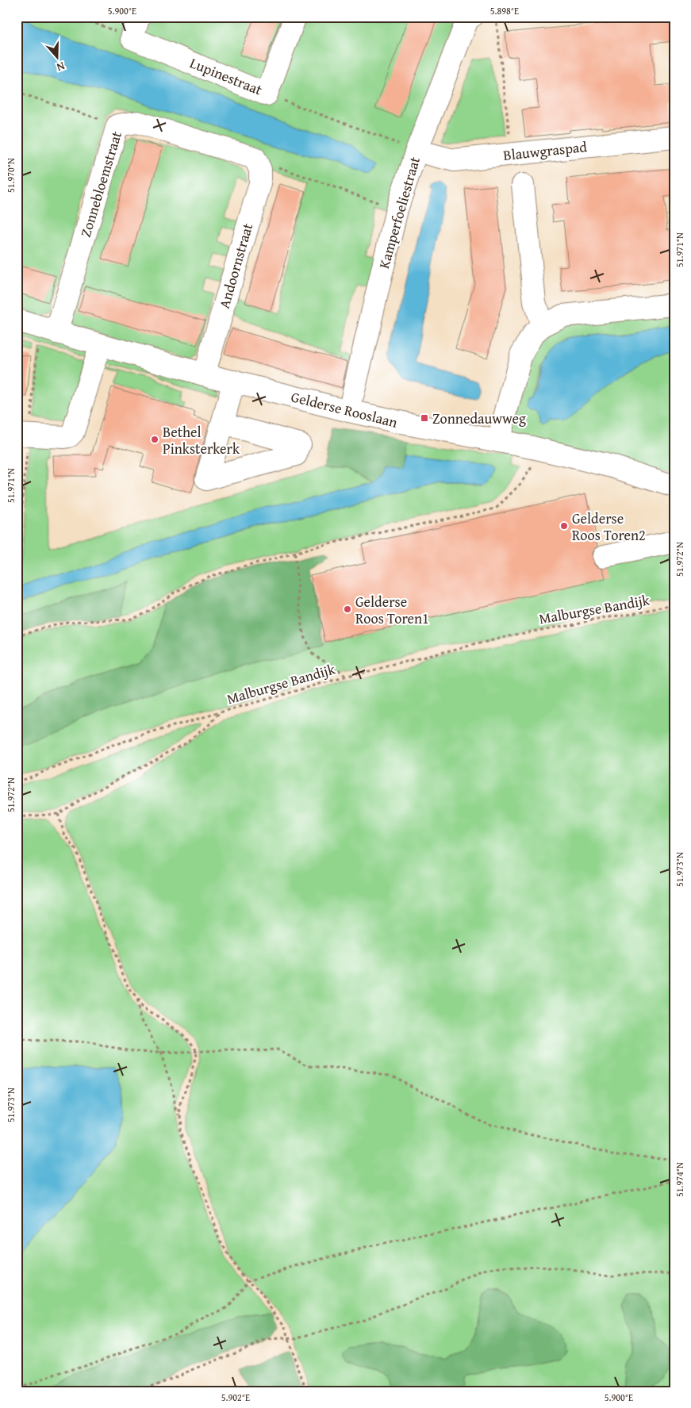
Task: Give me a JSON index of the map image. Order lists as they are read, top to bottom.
{
  "streets": {
    "street": [
      "Lupinestraat",
      "Blauwgraspad",
      "Zonnebloemstraat",
      "Kamperfoeliestraat",
      "Andoornstraat",
      "Gelderse Rooslaan"
    ],
    "path": ["Malburgse Bandijk"]
  },
  "crossings": [
    ["Blauwgraspad", "Kamperfoeliestraat"],
    ["Zonnebloemstraat", "Andoornstraat"],
    ["Zonnebloemstraat", "Gelderse Rooslaan"],
    ["Kamperfoeliestraat", "Gelderse Rooslaan"],
    ["Andoornstraat", "Gelderse Rooslaan"]
  ],
  "places": {
    "transit": ["Zonnedauwweg"],
    "other": ["Bethel Pinksterkerk", "Gelderse Roos Toren2", "Gelderse Roos Toren1"]
  },
  "north": "bottom",
  "coordinates": [
    "5.900°E",
    "5.898°E",
    "51.970°N",
    "51.971°N",
    "51.972°N",
    "51.973°N",
    "51.974°N",
    "5.902°E"
  ]
}
